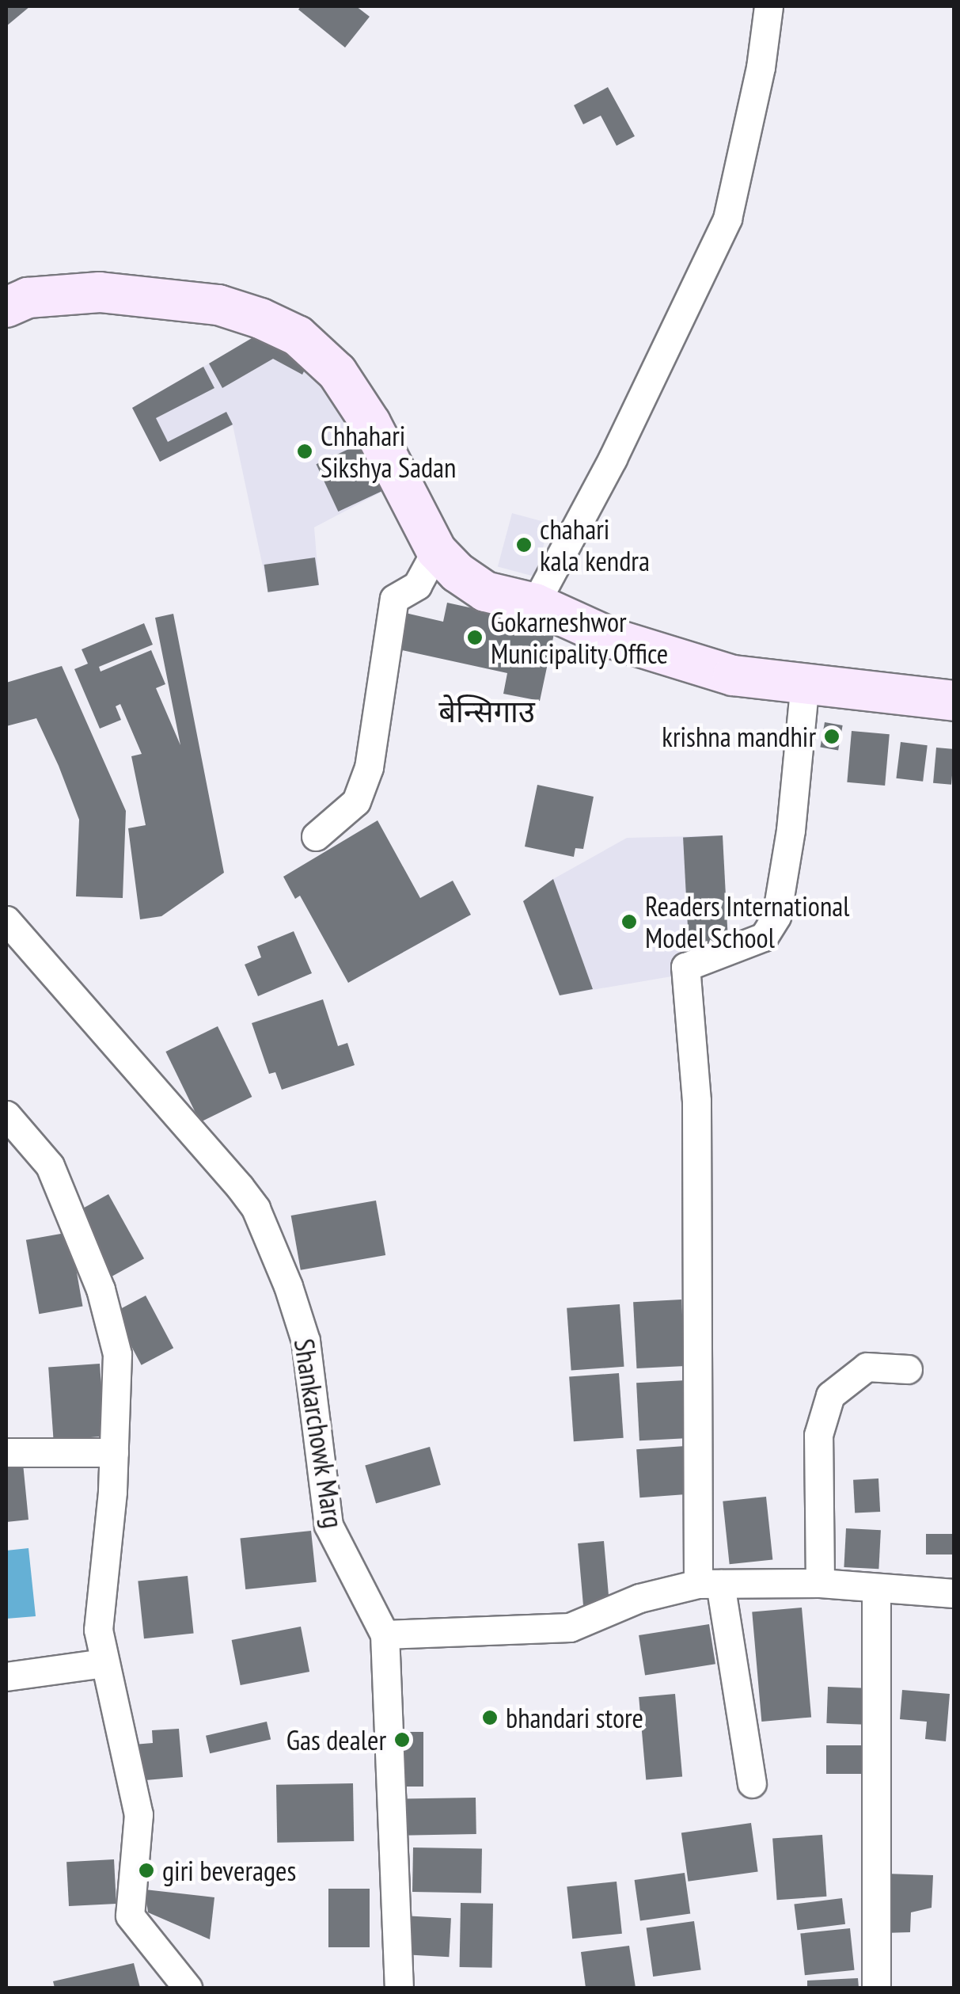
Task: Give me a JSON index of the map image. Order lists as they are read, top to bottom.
{
  "streets": {
    "street": ["Shankarchowk Marg"]
  },
  "districts": ["बेन्सिगाउ"],
  "places": [
    "Chhahari Sikshya Sadan",
    "chahari kala kendra",
    "Gokarneshwor Municipality Office",
    "krishna mandhir",
    "Readers International Model School",
    "bhandari store",
    "Gas dealer",
    "giri beverages"
  ]
}
